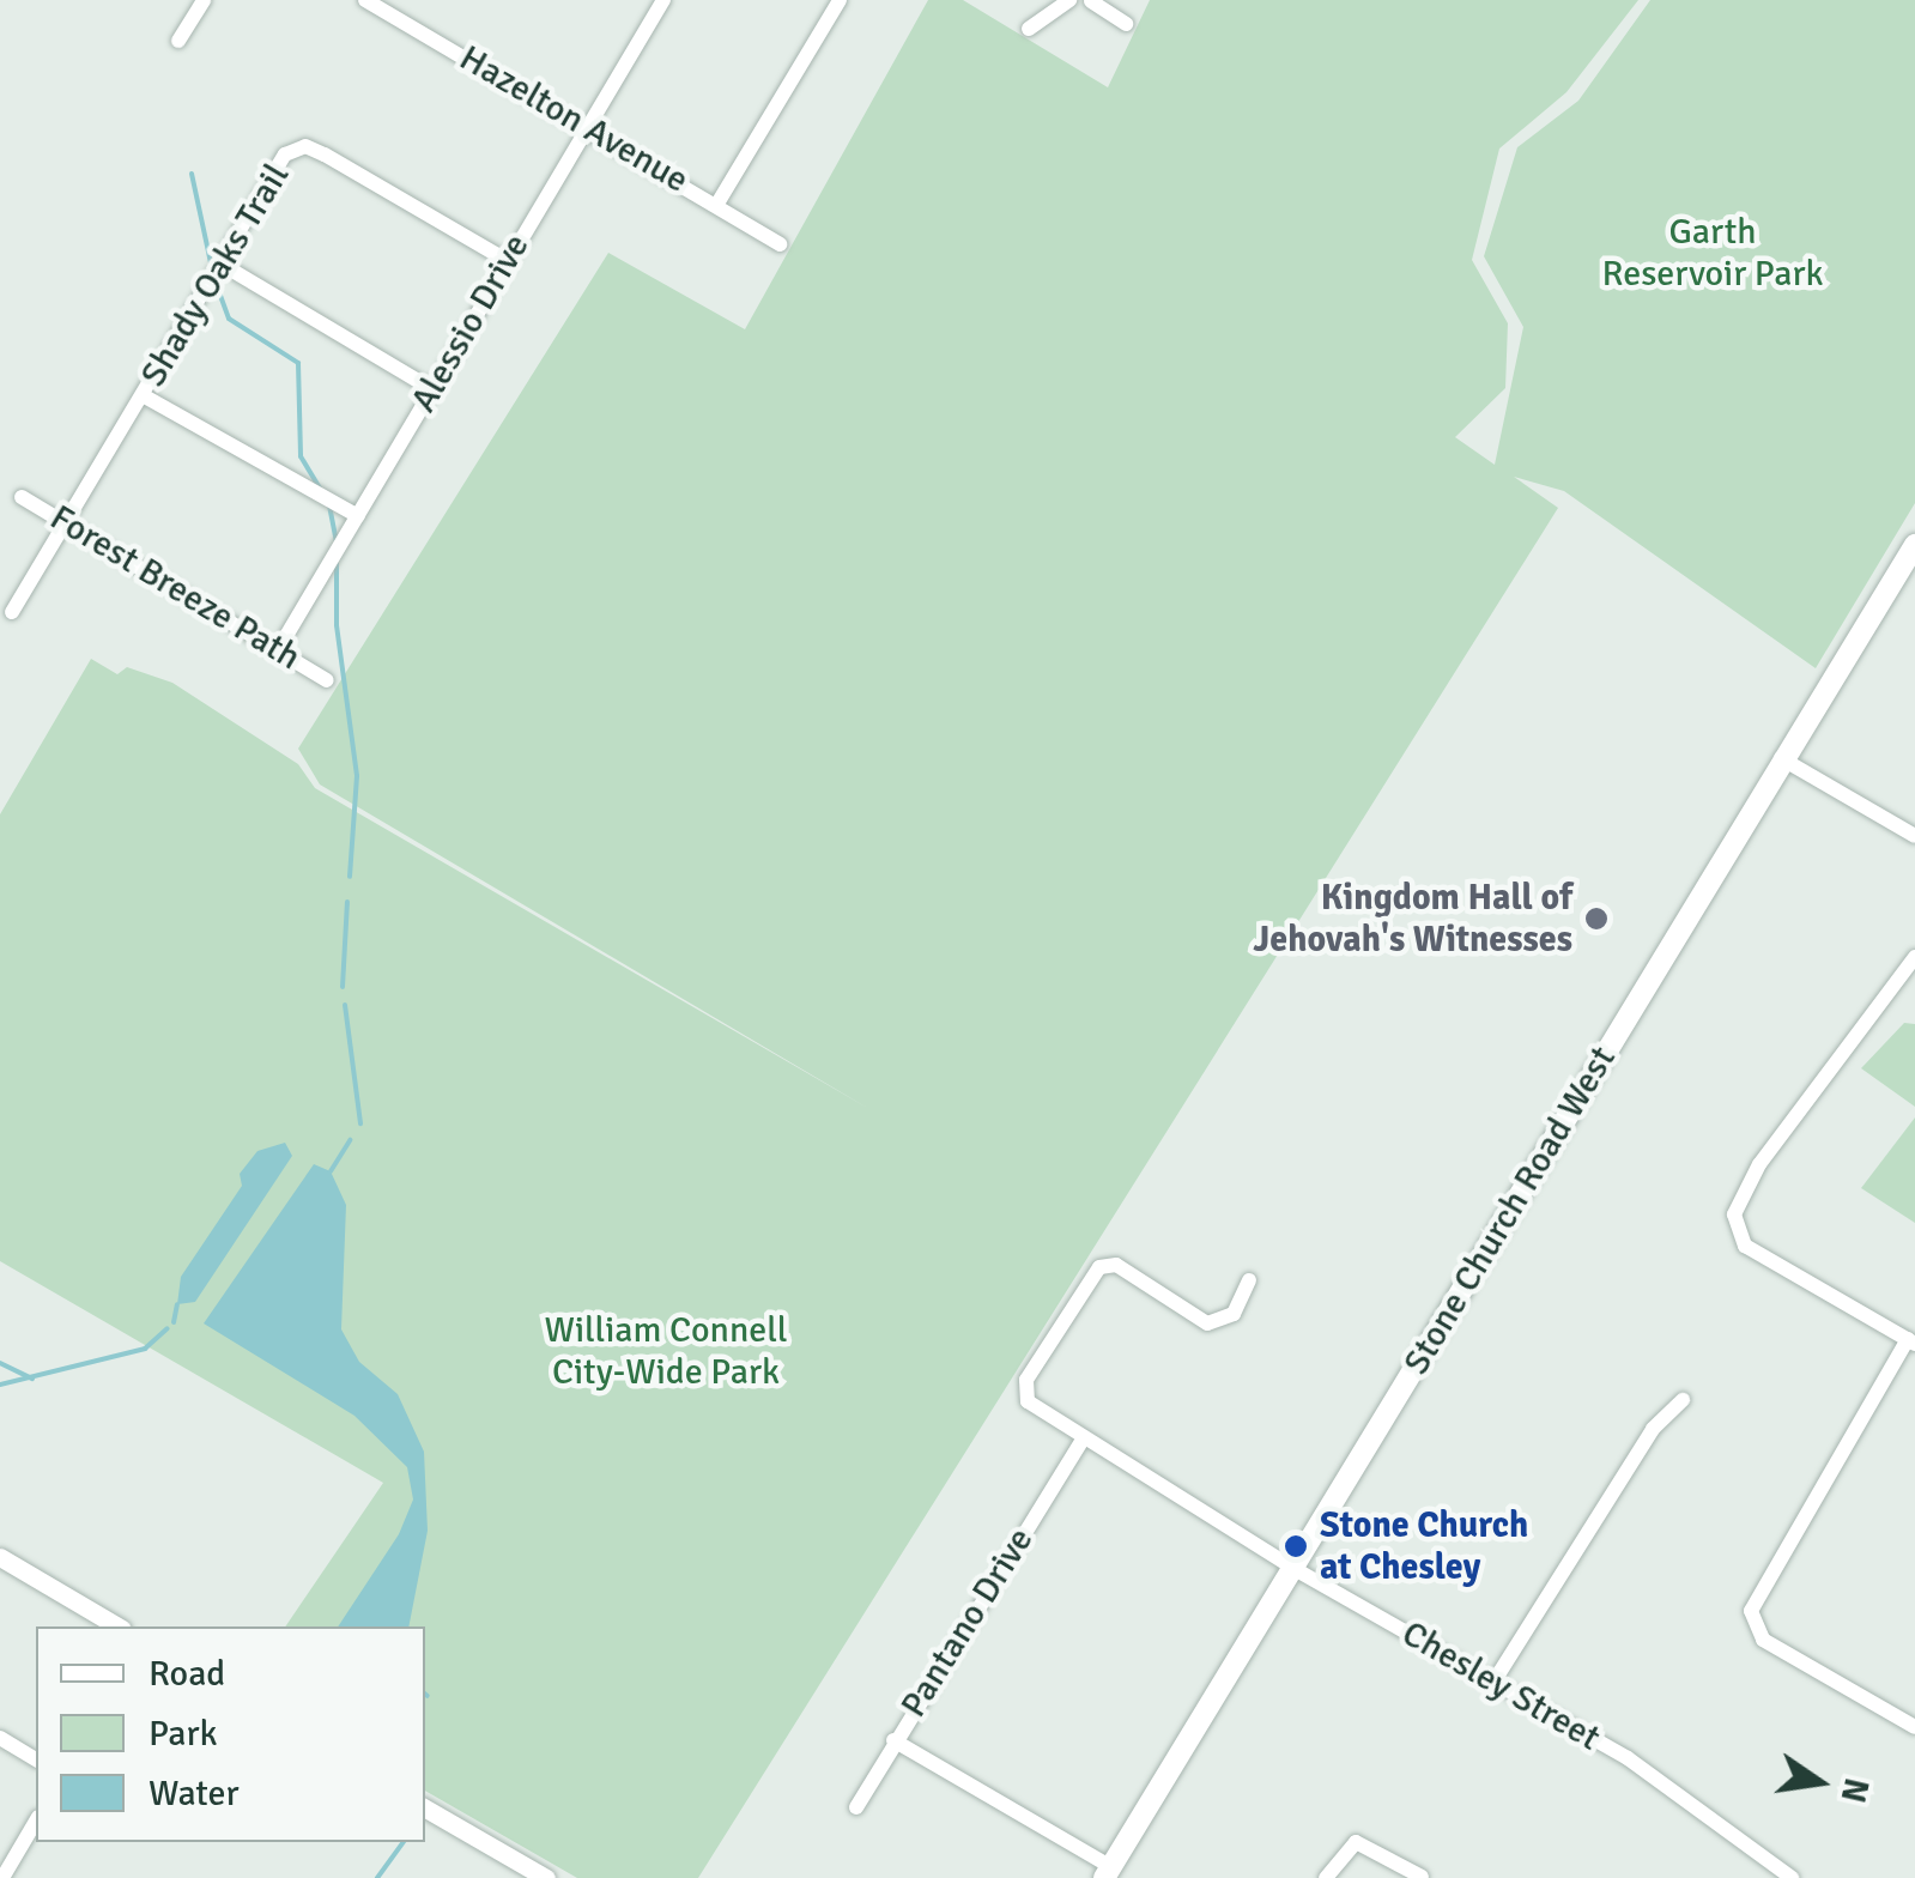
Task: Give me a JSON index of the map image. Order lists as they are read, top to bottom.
{
  "streets": {
    "main road": ["Stone Church Road West"],
    "street": [
      "Hazelton Avenue",
      "Shady Oaks Trail",
      "Alessio Drive",
      "Forest Breeze Path",
      "Pantano Drive",
      "Chesley Street"
    ]
  },
  "crossings": [
    ["Hazelton Avenue", "Alessio Drive"],
    ["Shady Oaks Trail", "Alessio Drive"],
    ["Shady Oaks Trail", "Forest Breeze Path"],
    ["Alessio Drive", "Forest Breeze Path"],
    ["Stone Church Road West", "Chesley Street"],
    ["Pantano Drive", "Chesley Street"]
  ],
  "parks": ["Garth Reservoir Park", "William Connell City-Wide Park"],
  "places": ["Kingdom Hall of Jehovah's Witnesses", "Stone Church at Chesley"],
  "legend": ["Road", "Park", "Water"],
  "north": "right"
}
